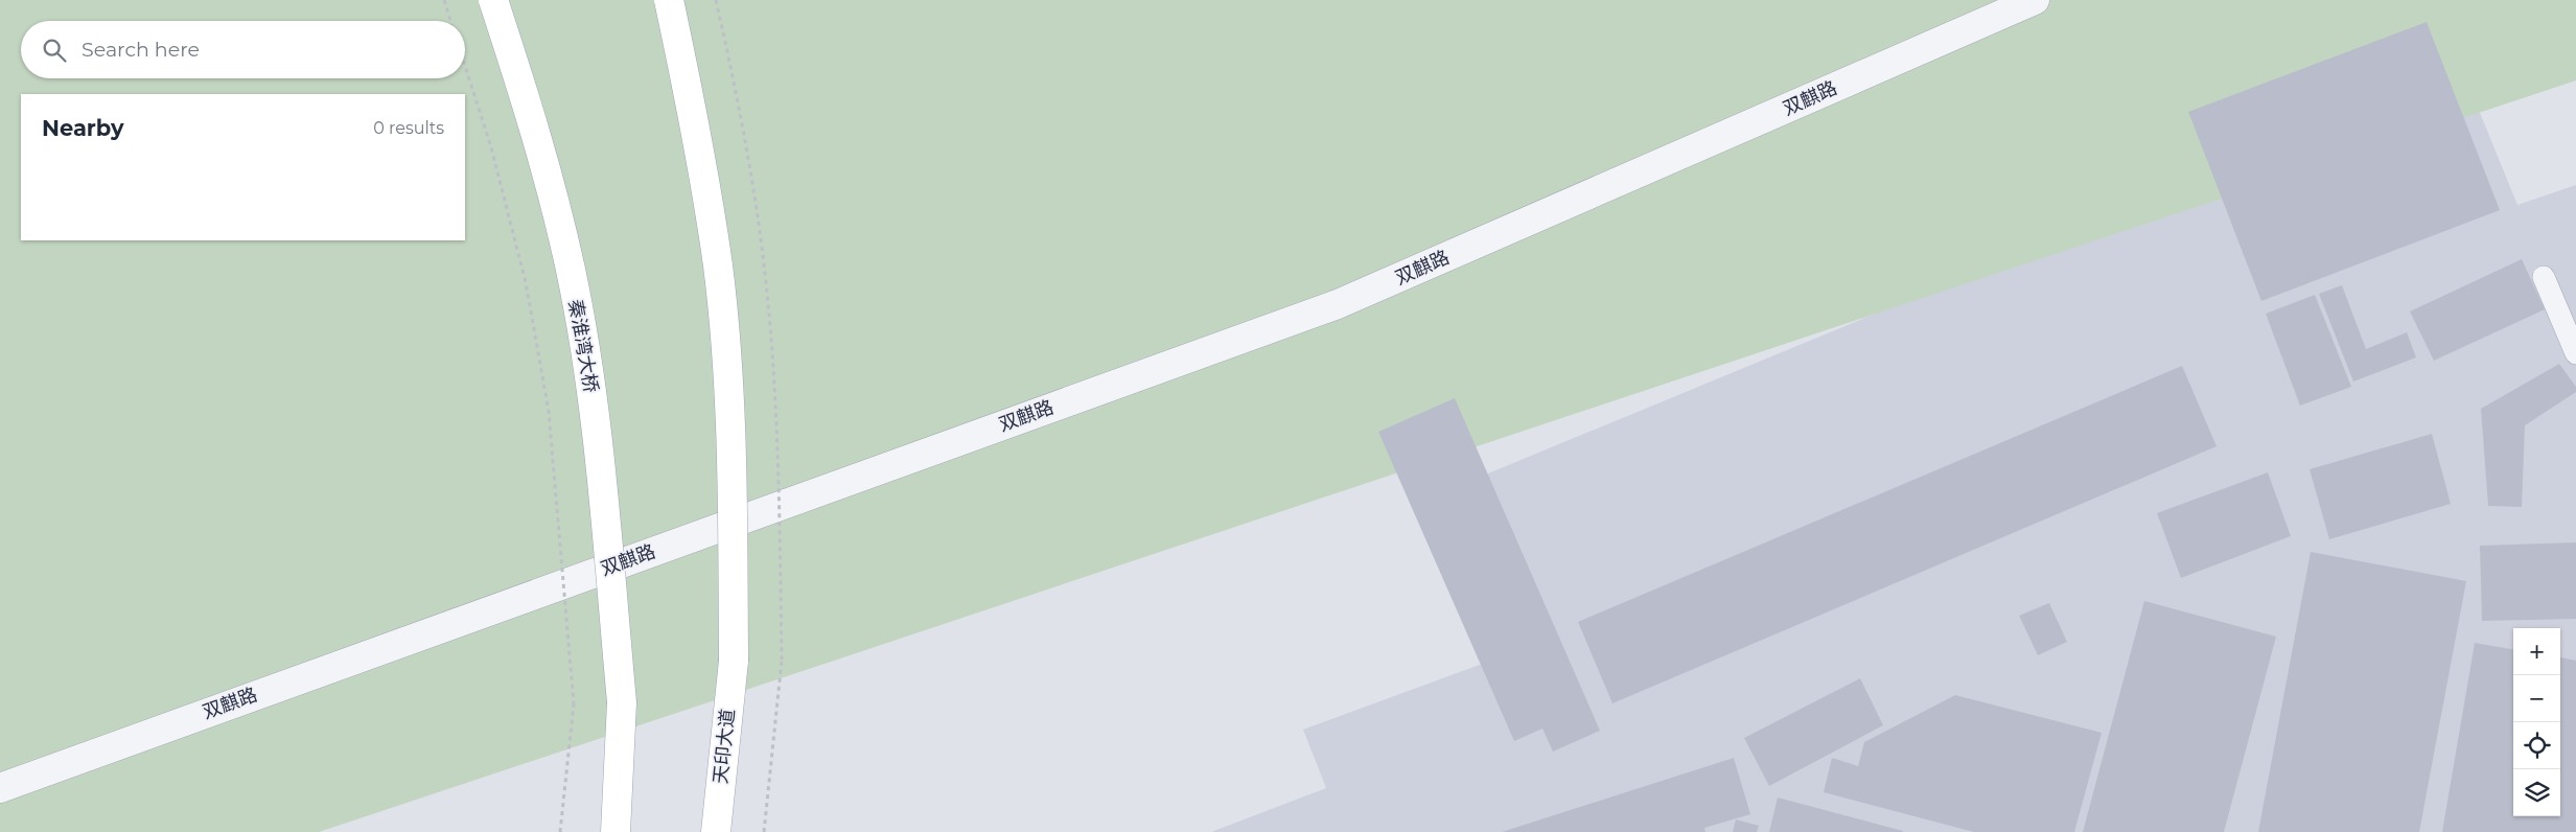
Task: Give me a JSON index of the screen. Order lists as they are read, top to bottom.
{
  "streets": {
    "main road": ["秦淮湾大桥", "天印大道"],
    "street": ["双麒路"]
  },
  "page": {
    "search": "Search here",
    "heading": ["Nearby", "0 results"],
    "map_buttons": ["+", "−"]
  }
}
